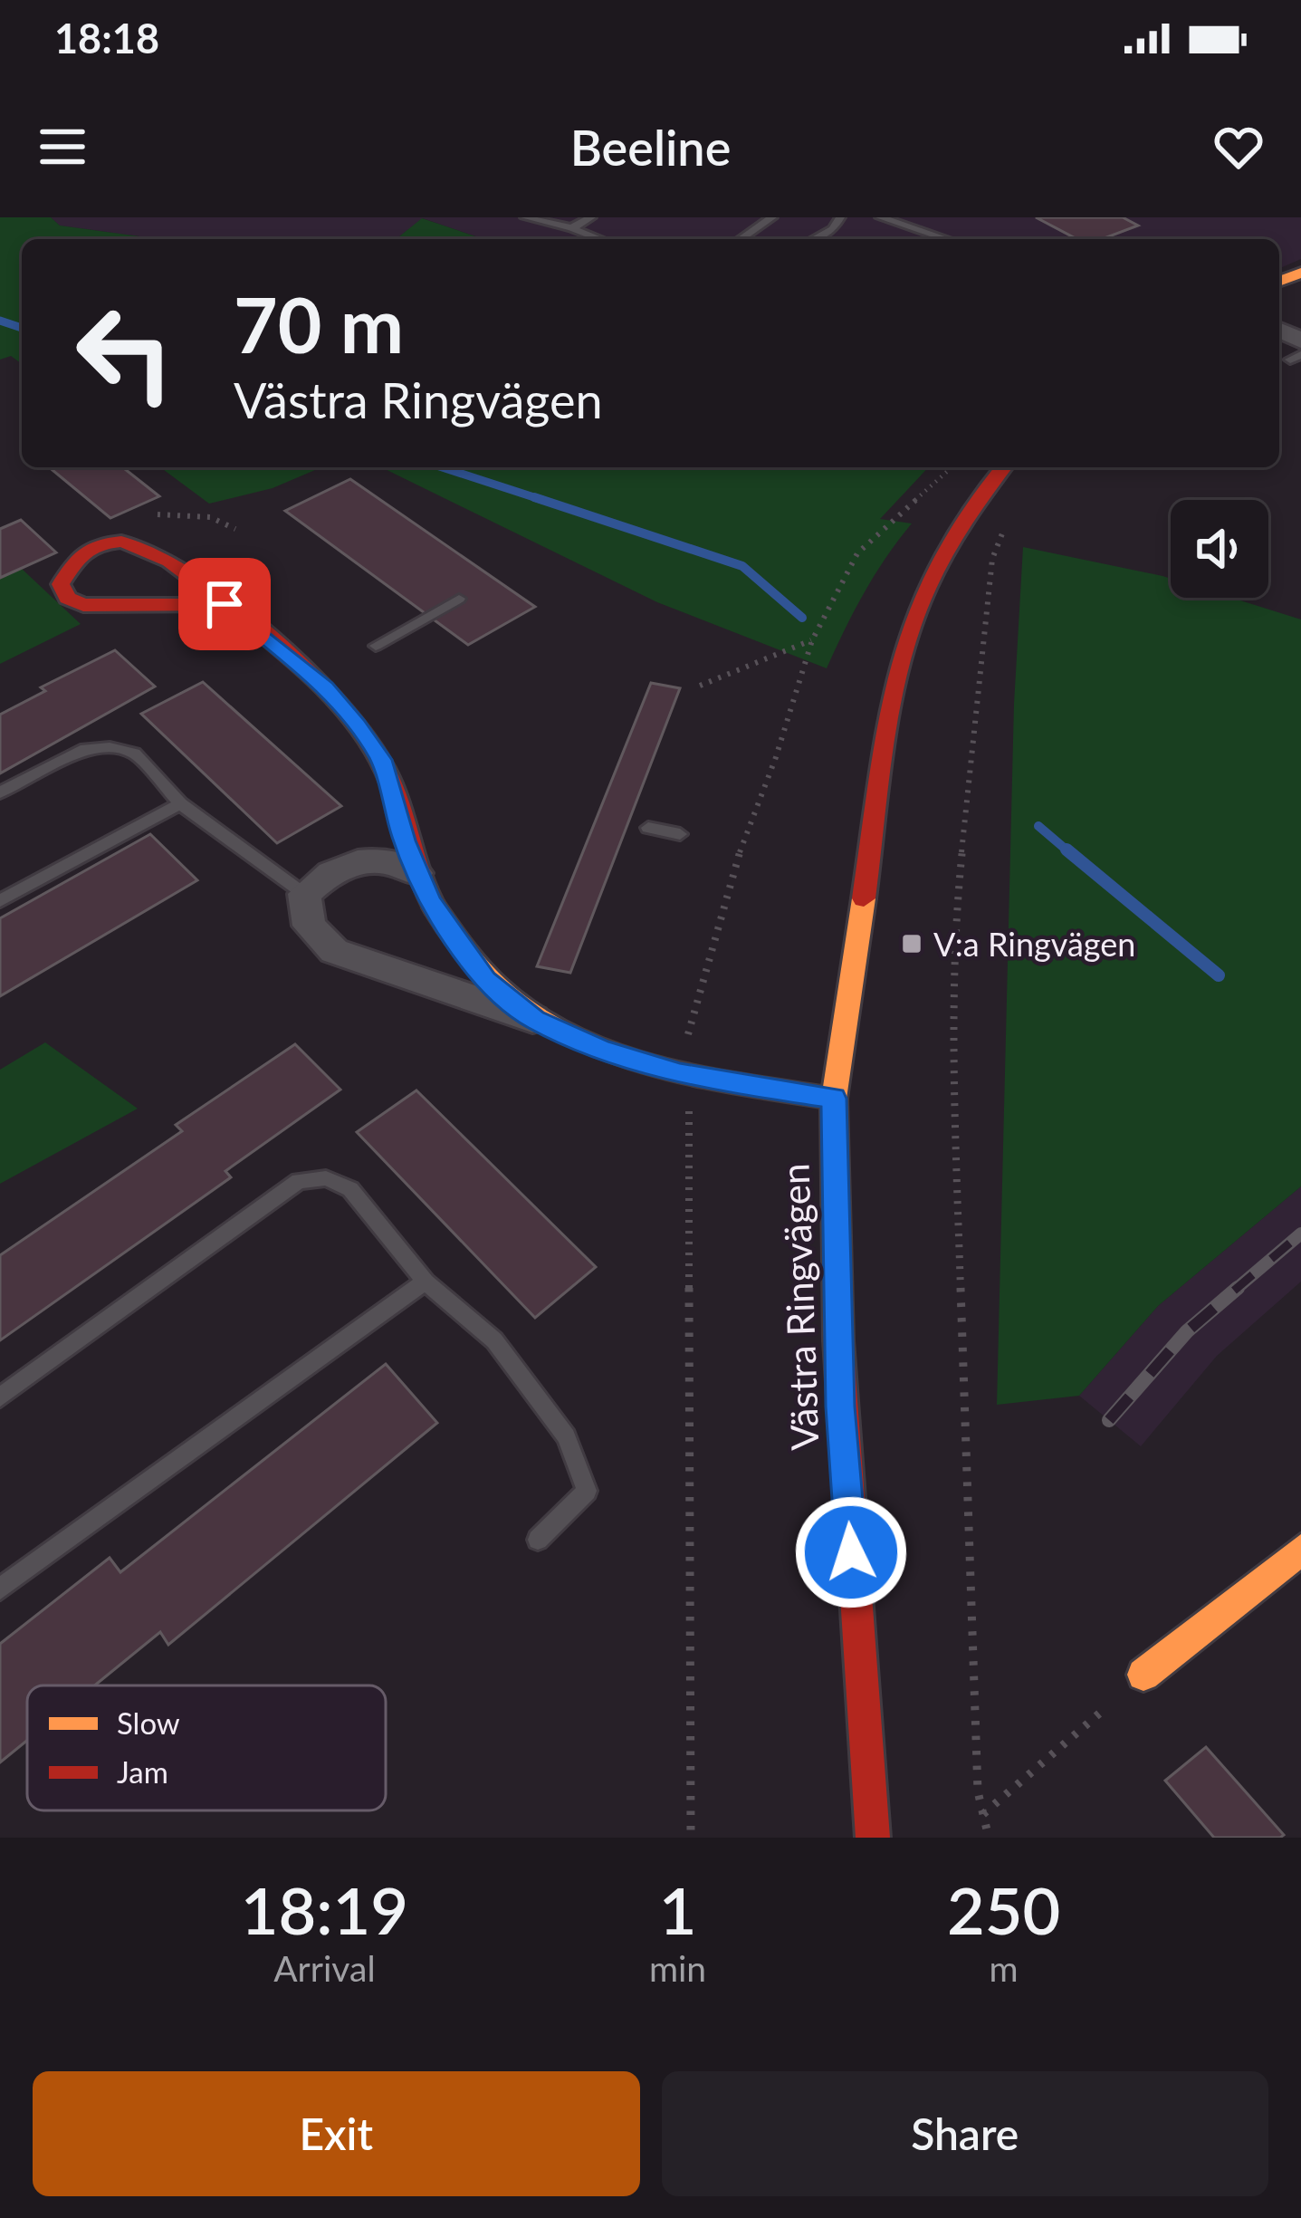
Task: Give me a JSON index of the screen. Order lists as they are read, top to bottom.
{
  "streets": {
    "street": ["Västra Ringvägen"]
  },
  "places": {
    "transit": ["V:a Ringvägen"]
  },
  "legend": ["Slow", "Jam"],
  "page": {
    "status": "18:18",
    "header": "Beeline",
    "turn": ["70 m", "Västra Ringvägen"],
    "eta": [
      "18:19",
      "Arrival",
      "1",
      "min",
      "250",
      "m"
    ],
    "buttons": ["Exit", "Share"]
  }
}
